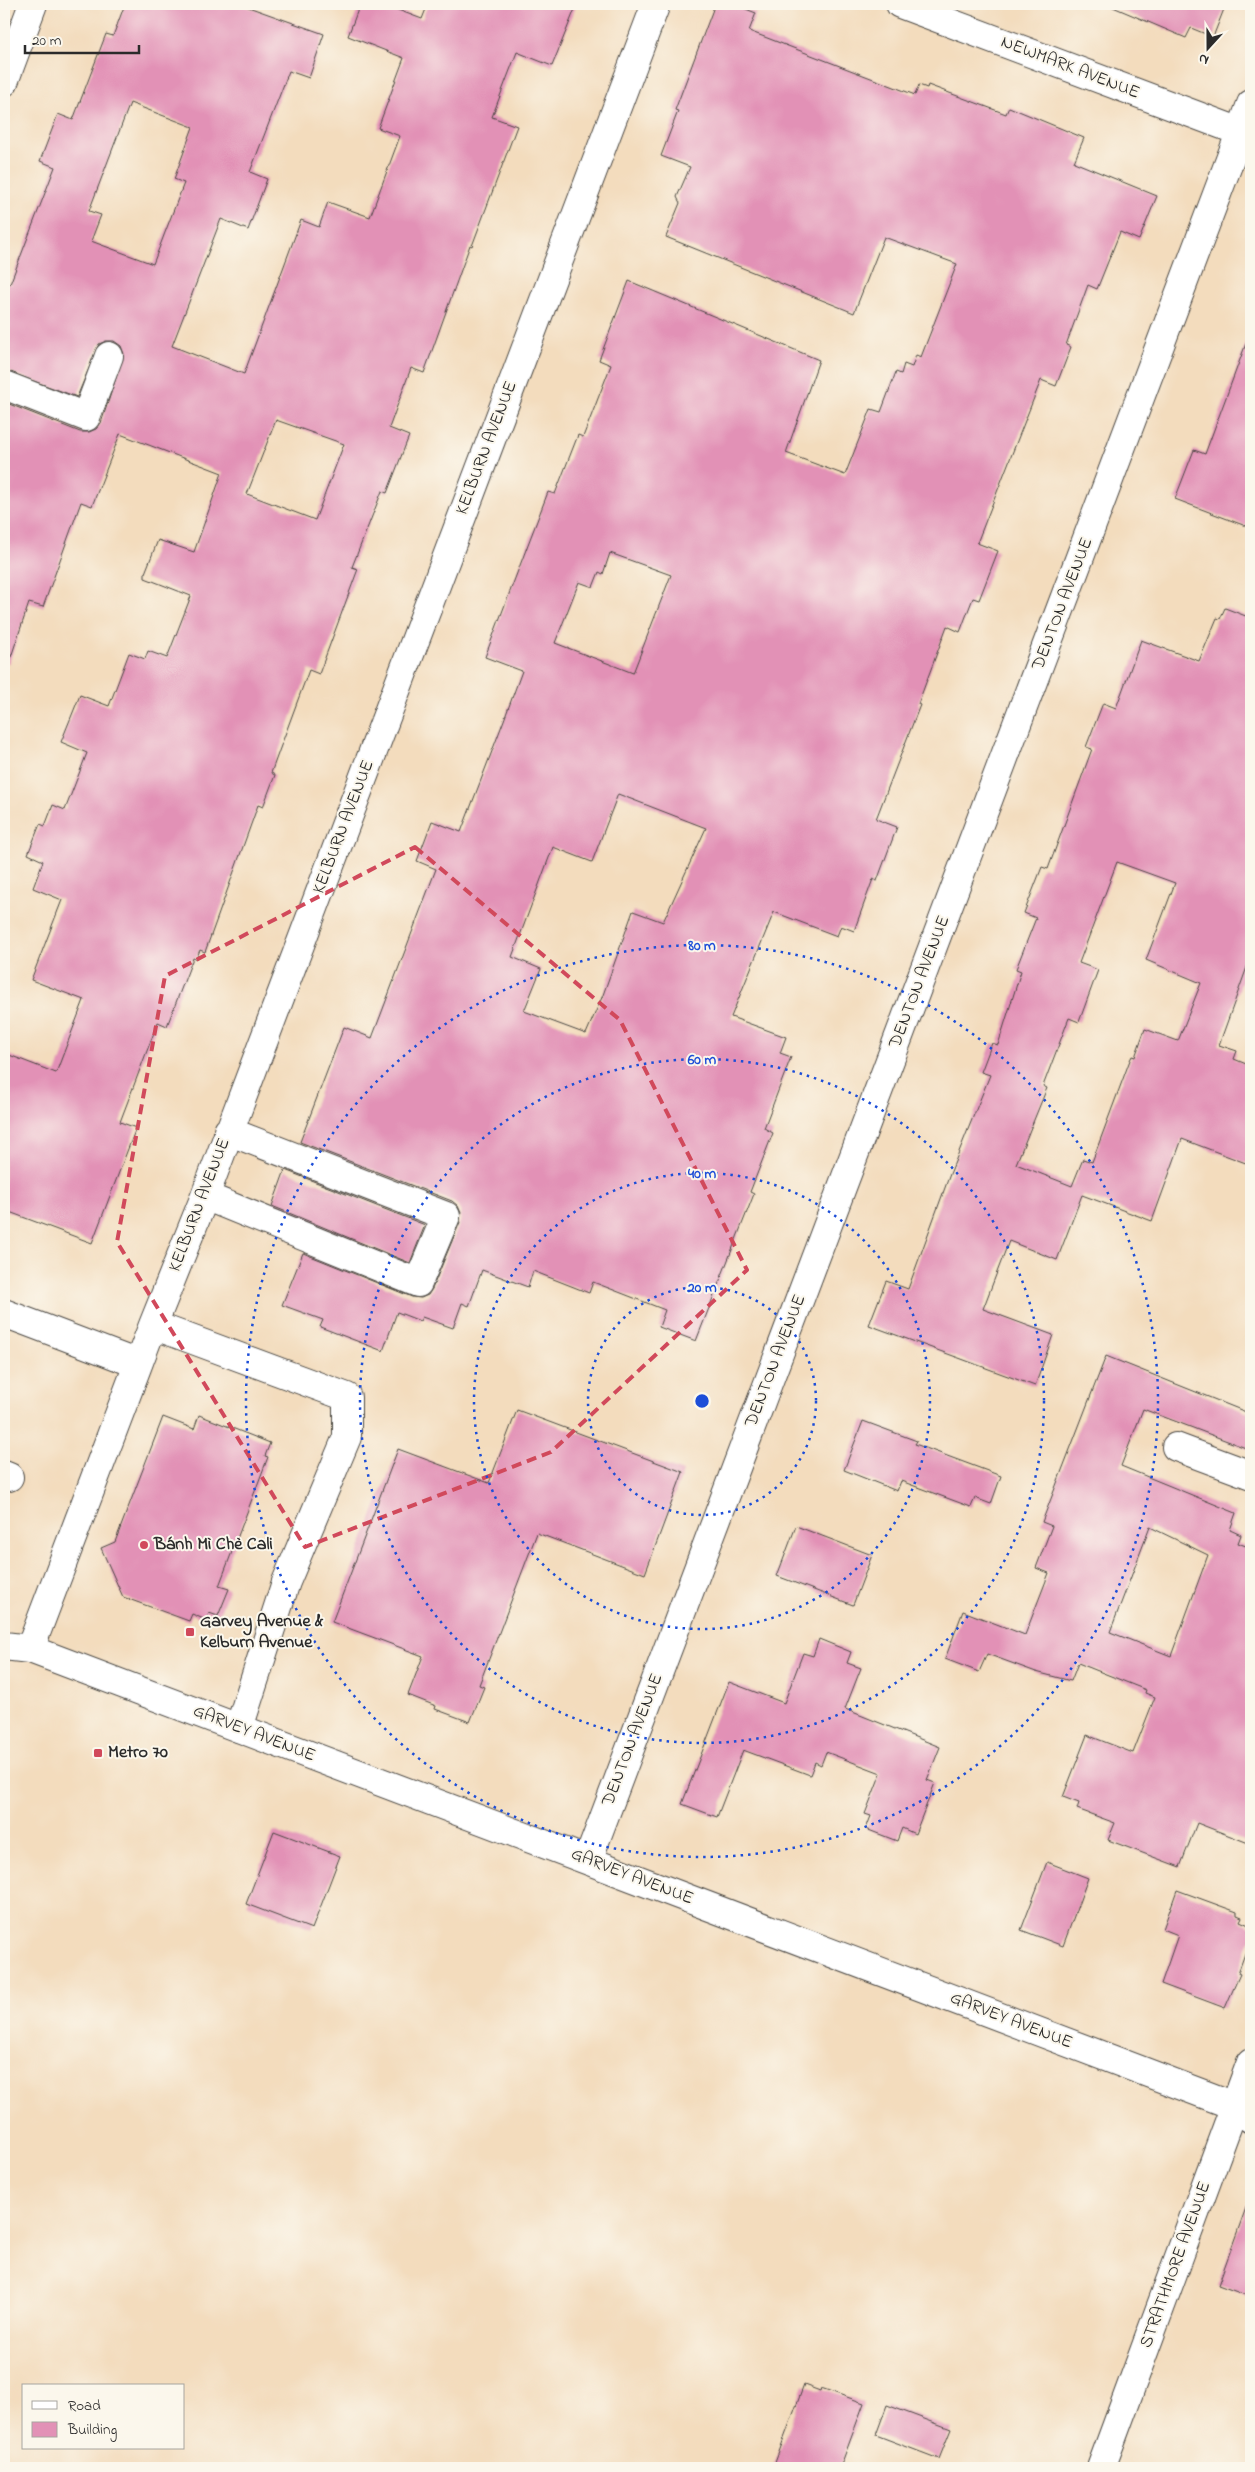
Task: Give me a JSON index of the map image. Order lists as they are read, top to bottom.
{
  "streets": {
    "street": [
      "NEWMARK AVENUE",
      "KELBURN AVENUE",
      "DENTON AVENUE",
      "GARVEY AVENUE",
      "STRATHMORE AVENUE"
    ]
  },
  "crossings": [
    ["NEWMARK AVENUE", "DENTON AVENUE"],
    ["KELBURN AVENUE", "GARVEY AVENUE"],
    ["DENTON AVENUE", "GARVEY AVENUE"],
    ["GARVEY AVENUE", "STRATHMORE AVENUE"]
  ],
  "places": {
    "other": ["Bánh Mì Chè Cali"],
    "transit": ["Garvey Avenue & Kelburn Avenue", "Metro 70"]
  },
  "legend": ["Road", "Building"],
  "scale_bar": "20 m",
  "north": "bottom",
  "rings": [
    "80 m",
    "60 m",
    "40 m",
    "20 m"
  ]
}
